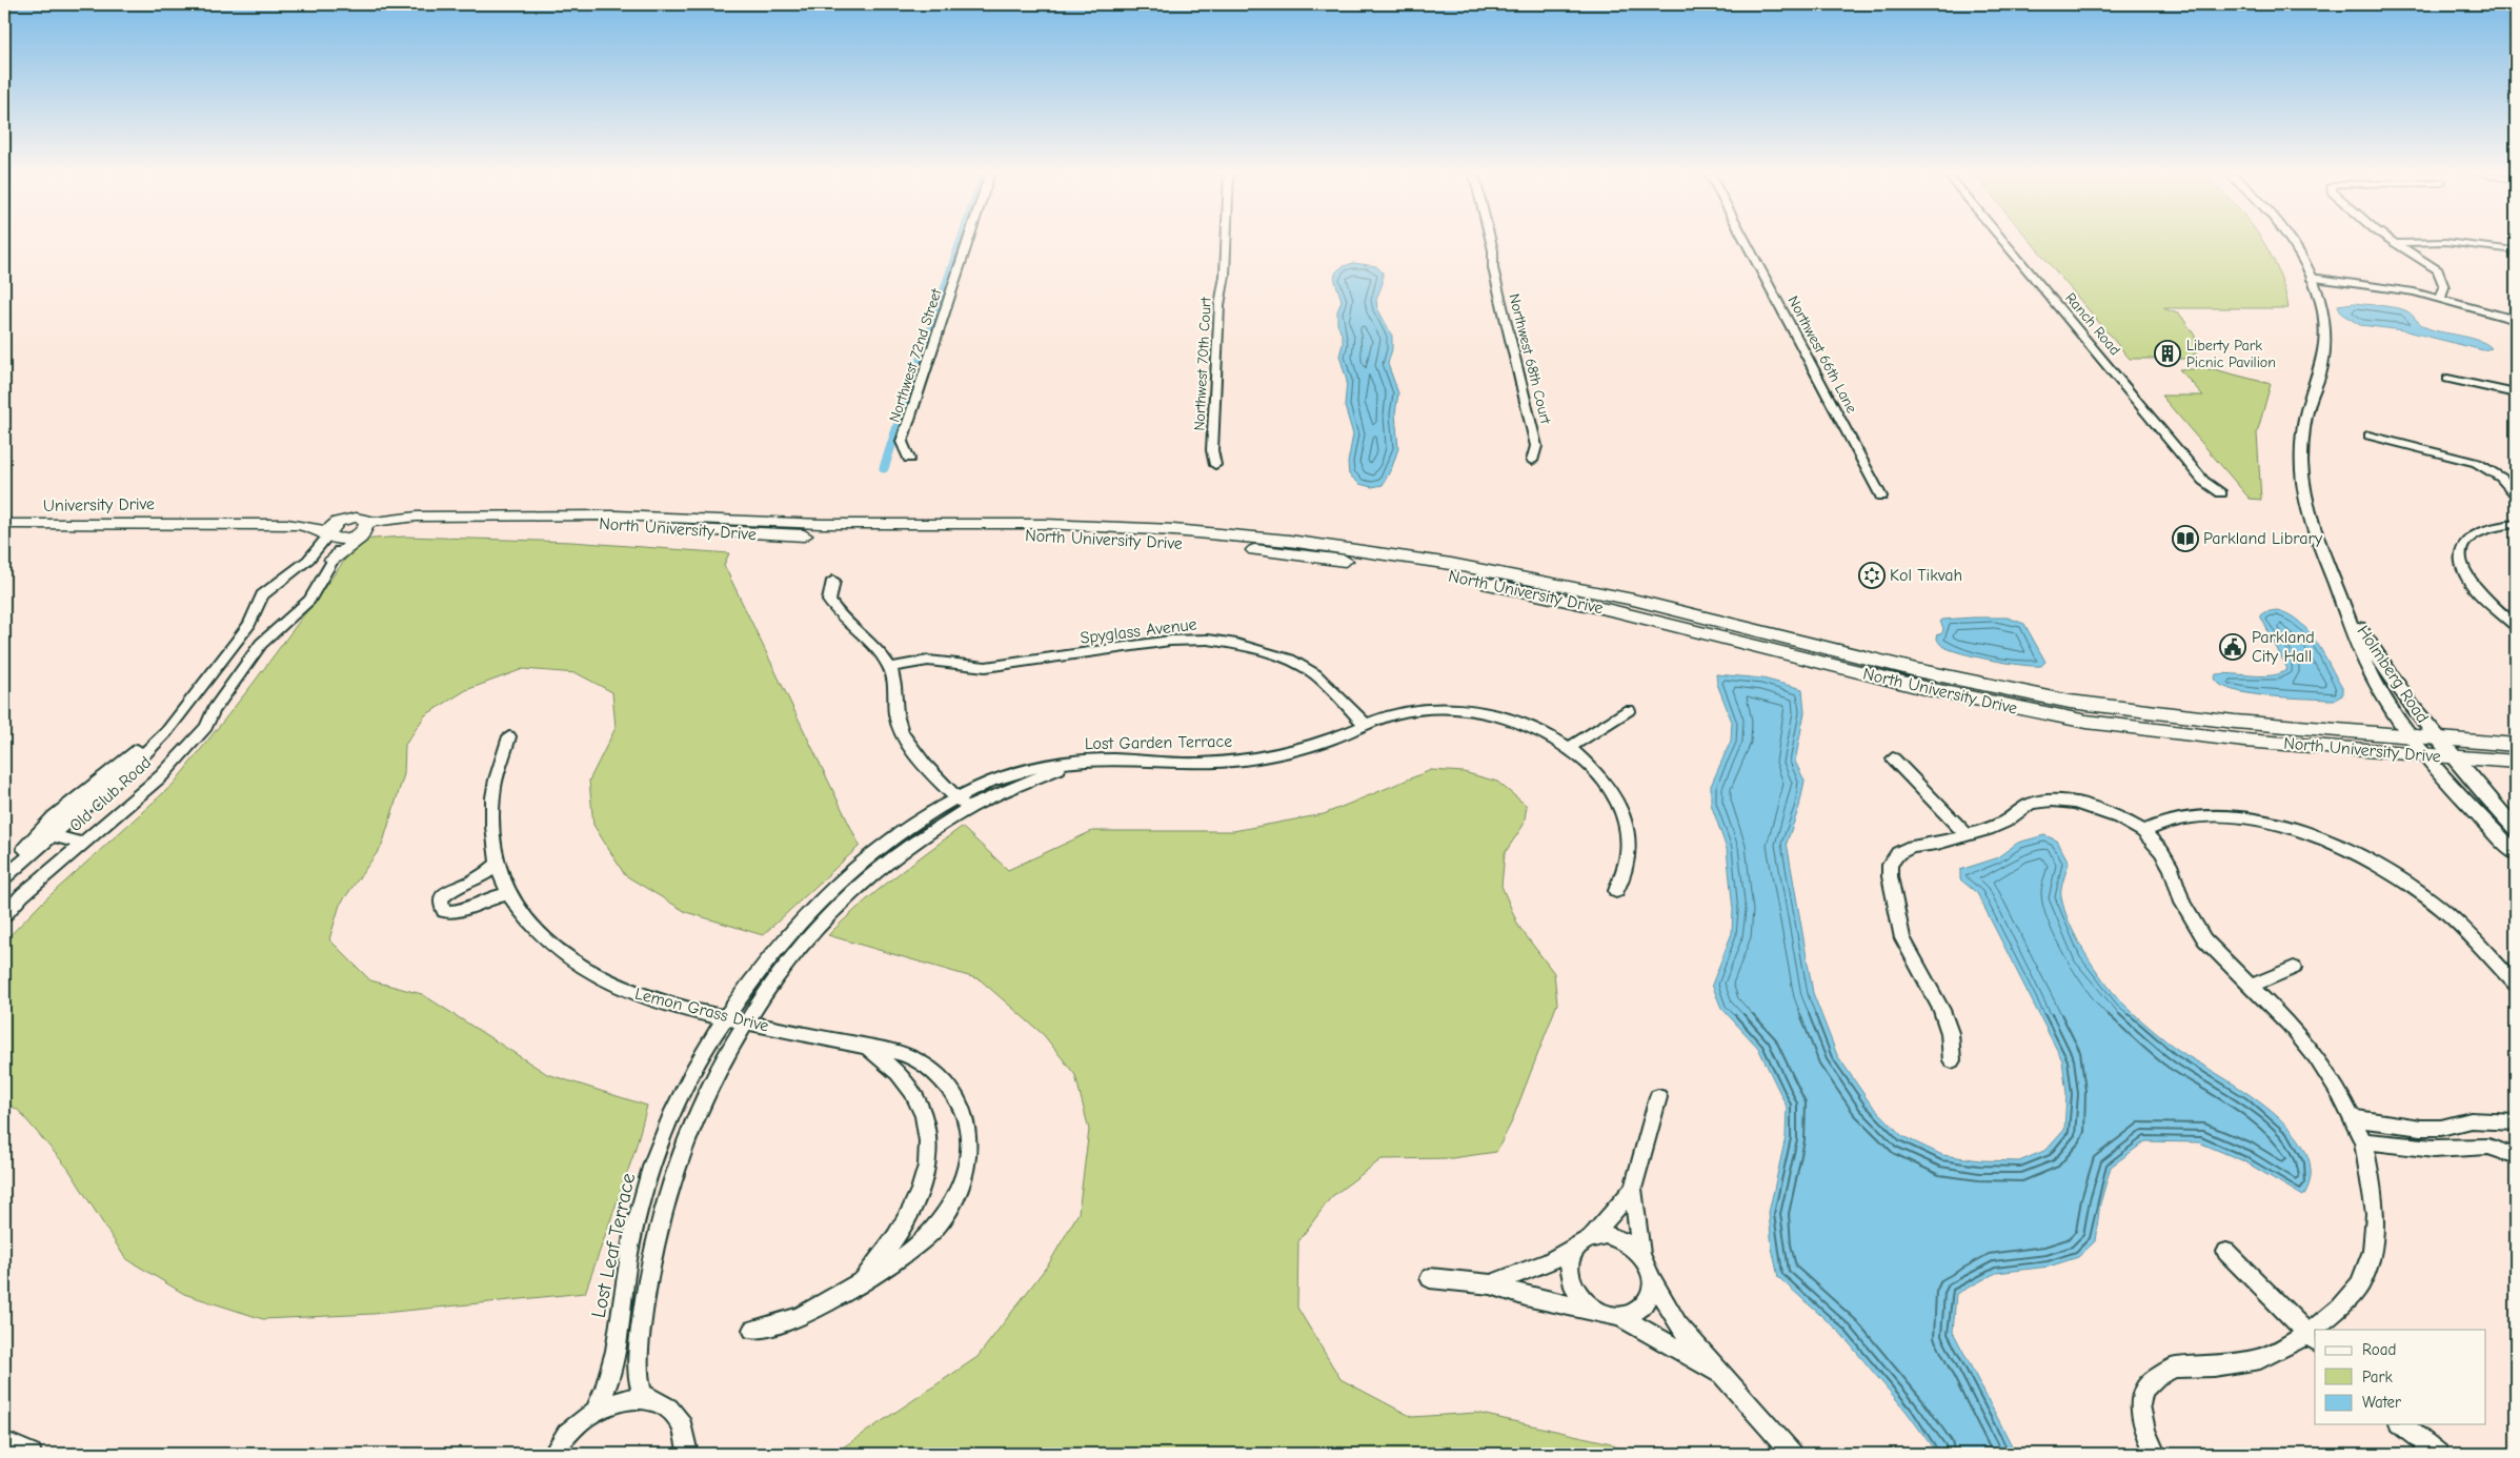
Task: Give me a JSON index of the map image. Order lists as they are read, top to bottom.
{
  "streets": {
    "main road": ["University Drive", "North University Drive"],
    "street": [
      "Ranch Road",
      "Northwest 66th Lane",
      "Northwest 72nd Street",
      "Northwest 68th Court",
      "Northwest 70th Court",
      "Spyglass Avenue",
      "Holmberg Road",
      "Lost Garden Terrace",
      "Old Club Road",
      "Lemon Grass Drive",
      "Lost Leaf Terrace"
    ]
  },
  "crossings": [
    ["University Drive", "North University Drive"],
    ["University Drive", "Old Club Road"],
    ["North University Drive", "Holmberg Road"],
    ["Spyglass Avenue", "Lost Garden Terrace"],
    ["Lost Garden Terrace", "Lost Leaf Terrace"],
    ["Lemon Grass Drive", "Lost Leaf Terrace"]
  ],
  "places": {
    "building": ["Liberty Park Picnic Pavilion"],
    "library": ["Parkland Library"],
    "synagogue": ["Kol Tikvah"],
    "public building": ["Parkland City Hall"]
  },
  "legend": ["Road", "Park", "Water"]
}
